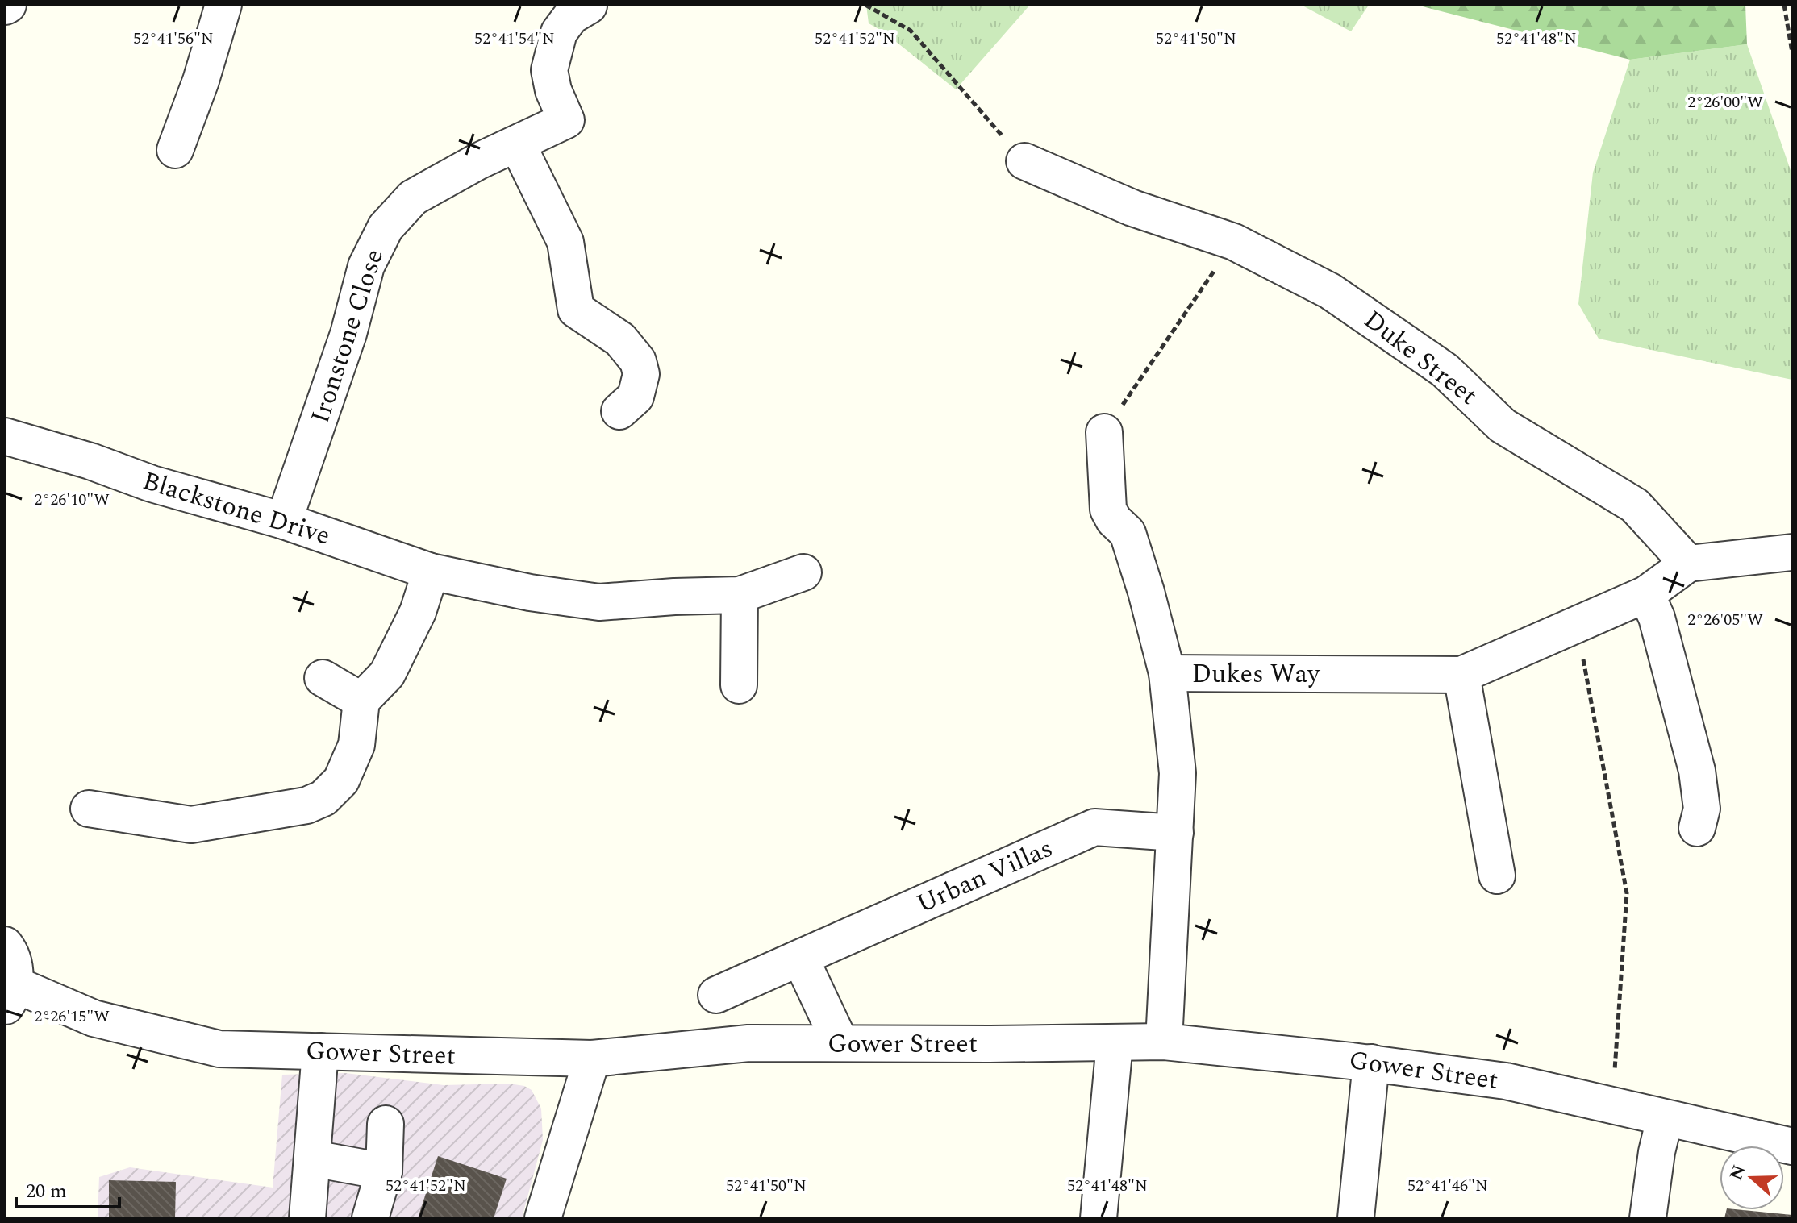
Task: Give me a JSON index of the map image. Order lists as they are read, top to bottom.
{
  "streets": {
    "street": [
      "Ironstone Close",
      "Duke Street",
      "Blackstone Drive",
      "Dukes Way",
      "Urban Villas",
      "Gower Street"
    ]
  },
  "crossings": [
    ["Ironstone Close", "Blackstone Drive"],
    ["Duke Street", "Dukes Way"],
    ["Dukes Way", "Urban Villas"],
    ["Dukes Way", "Gower Street"]
  ],
  "scale_bar": "20 m",
  "north": "left",
  "coordinates": [
    "52°41'56\"N",
    "52°41'54\"N",
    "52°41'52\"N",
    "52°41'50\"N",
    "52°41'48\"N",
    "2°26'00\"W",
    "2°26'10\"W",
    "2°26'05\"W",
    "2°26'15\"W",
    "52°41'46\"N"
  ]
}
